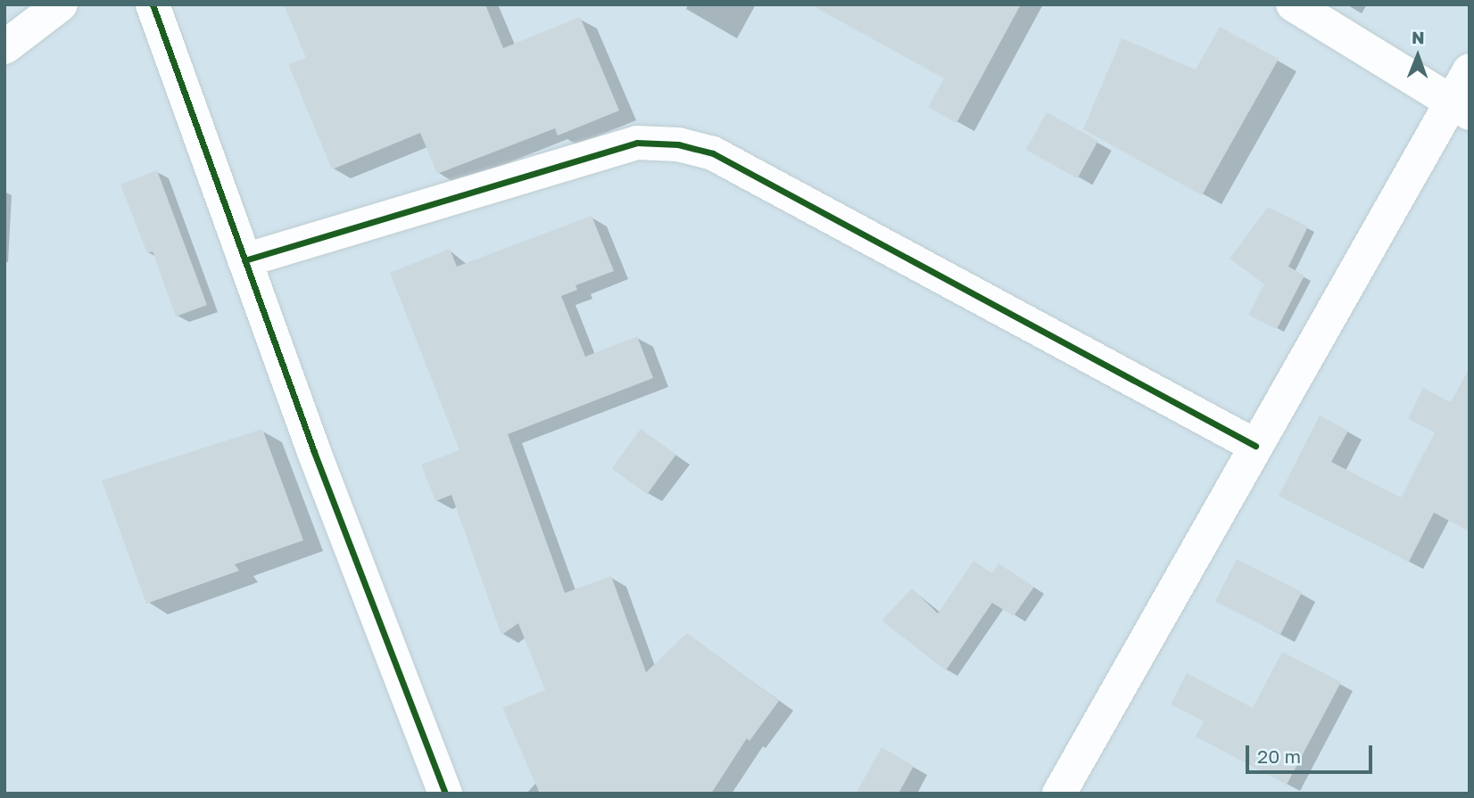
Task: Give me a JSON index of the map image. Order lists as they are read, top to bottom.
{
  "scale_bar": "20 m",
  "north": "top"
}
